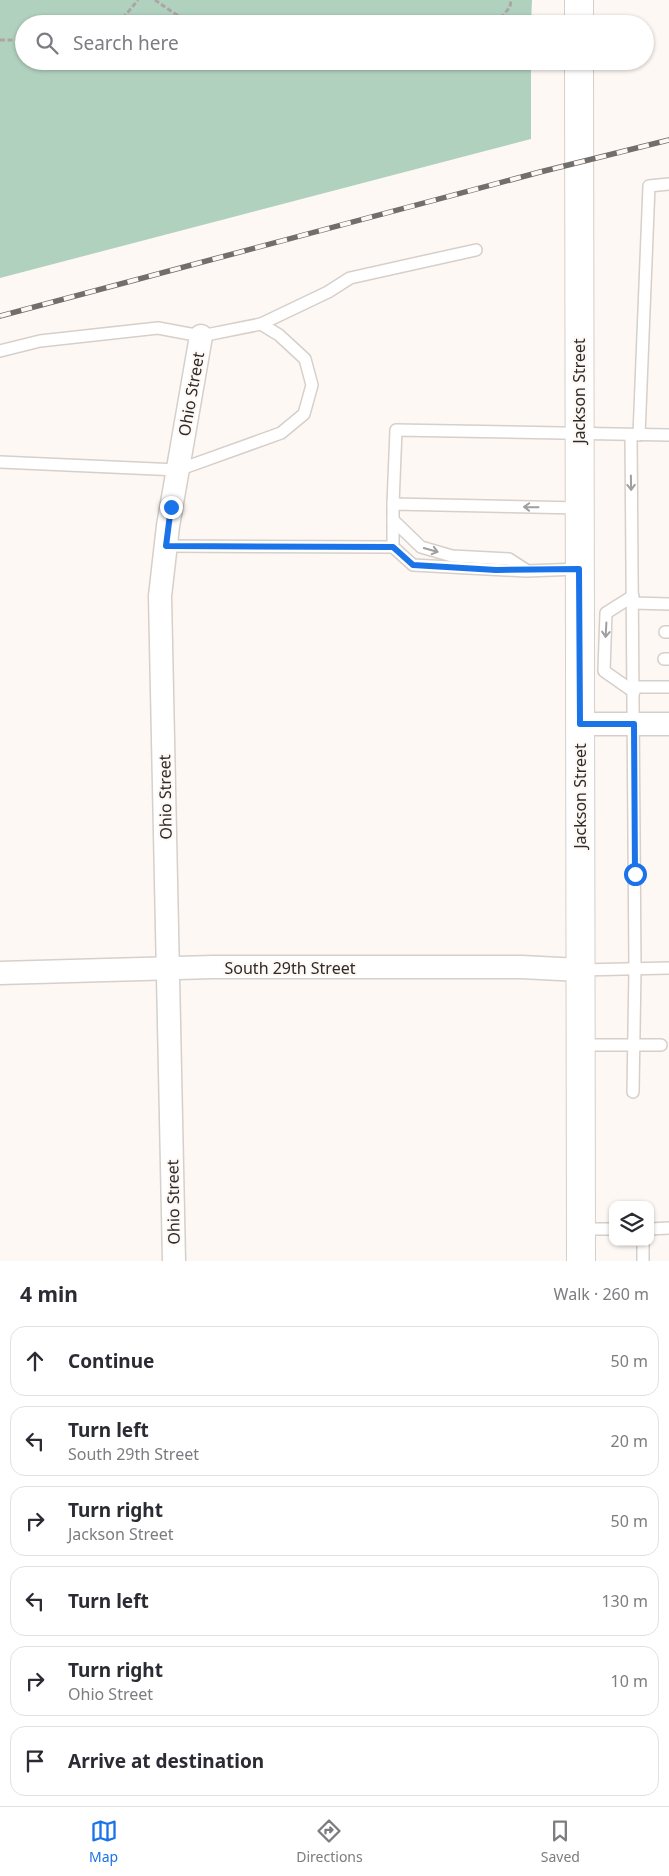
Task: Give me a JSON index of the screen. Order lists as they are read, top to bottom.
{
  "streets": {
    "main road": ["Jackson Street"],
    "street": ["Ohio Street", "South 29th Street"]
  },
  "crossings": [
    ["Jackson Street", "South 29th Street"],
    ["Ohio Street", "South 29th Street"]
  ],
  "page": {
    "search": "Search here",
    "heading": ["4 min", "Walk · 260 m"],
    "list": [
      ["Continue", "50 m"],
      ["Turn left", "South 29th Street", "20 m"],
      ["Turn right", "Jackson Street", "50 m"],
      ["Turn left", "130 m"],
      ["Turn right", "Ohio Street", "10 m"],
      "Arrive at destination"
    ],
    "nav": ["Map", "Directions", "Saved"]
  }
}
